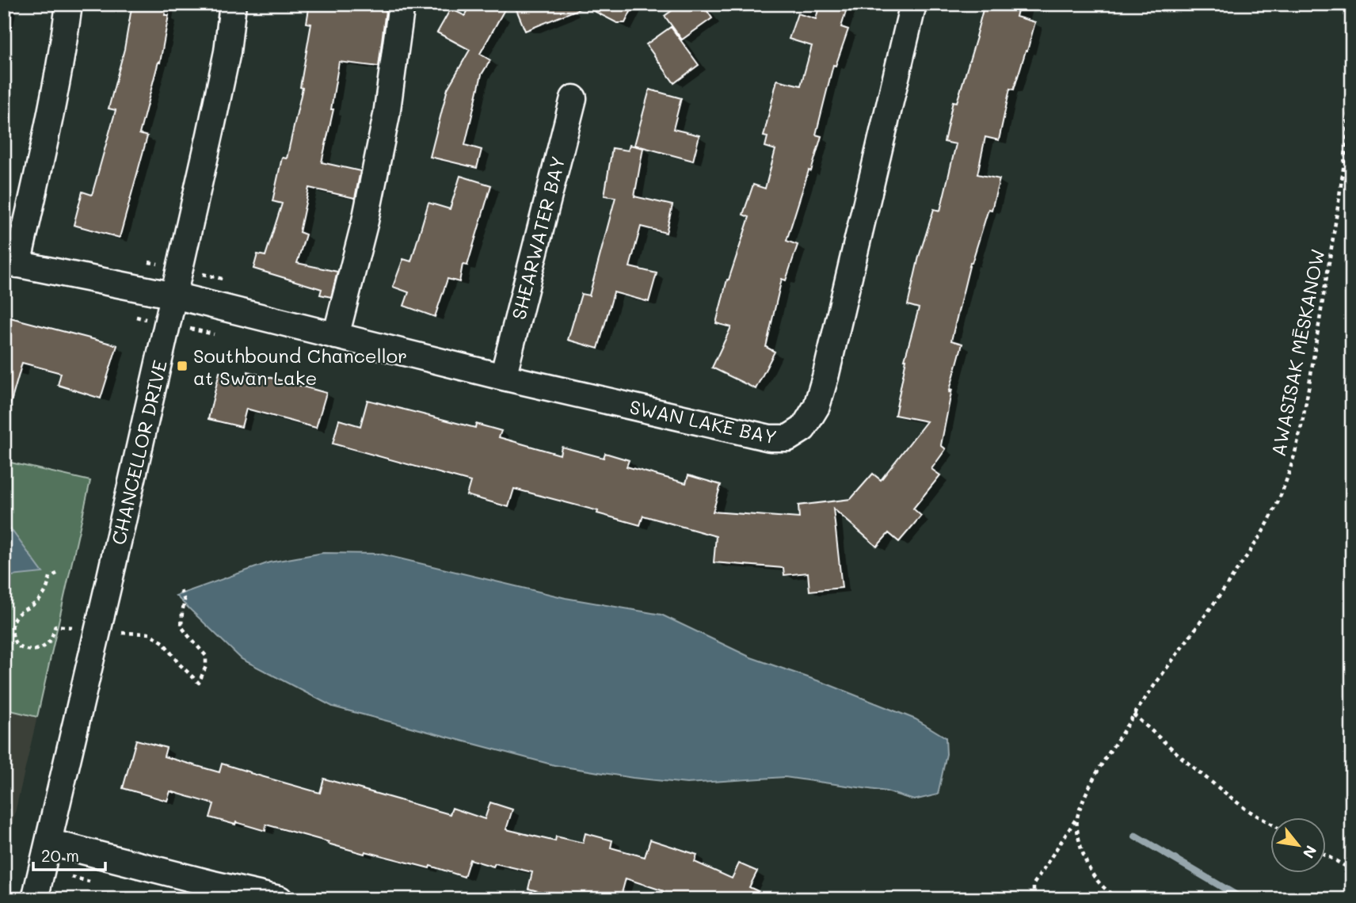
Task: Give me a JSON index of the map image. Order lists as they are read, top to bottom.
{
  "streets": {
    "street": ["SHEARWATER BAY", "SWAN LAKE BAY", "CHANCELLOR DRIVE"],
    "path": ["AWASISAK MĒSKANOW"]
  },
  "crossings": [
    ["SHEARWATER BAY", "SWAN LAKE BAY"],
    ["SWAN LAKE BAY", "CHANCELLOR DRIVE"]
  ],
  "places": {
    "transit": ["Southbound Chancellor at Swan Lake"]
  },
  "scale_bar": "20 m",
  "north": "bottom right"
}
